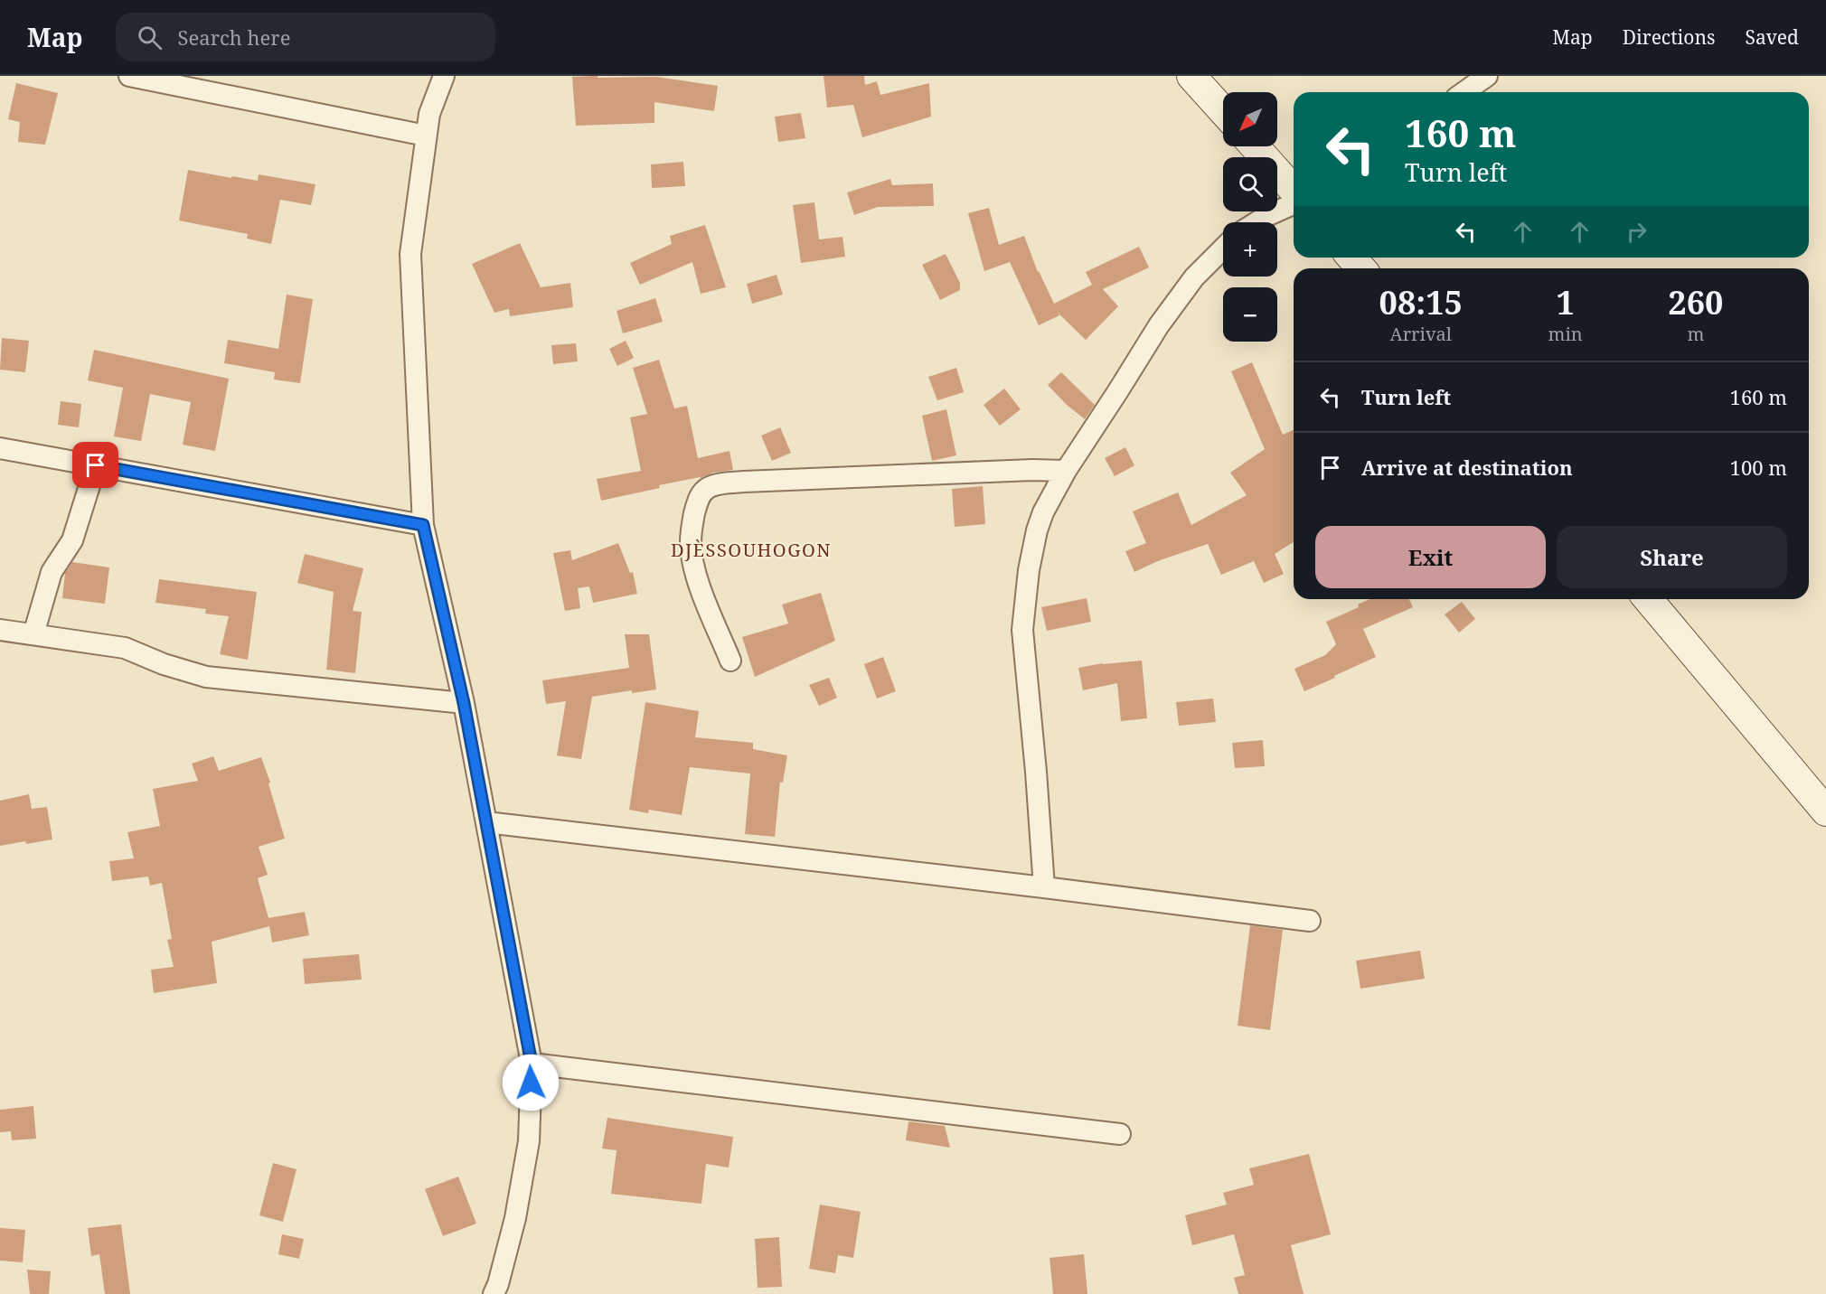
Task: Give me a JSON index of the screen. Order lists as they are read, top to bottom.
{
  "districts": ["DJÈSSOUHOGON"],
  "north": "bottom left",
  "page": {
    "header": "Map",
    "search": "Search here",
    "nav": ["Map", "Directions", "Saved"],
    "map_buttons": ["+", "−"],
    "turn": ["160 m", "Turn left"],
    "eta": [
      "08:15",
      "Arrival",
      "1",
      "min",
      "260",
      "m"
    ],
    "list": [
      {
        "name": "Turn left",
        "value": "160 m"
      },
      {
        "name": "Arrive at destination",
        "value": "100 m"
      }
    ],
    "buttons": ["Exit", "Share"]
  }
}
